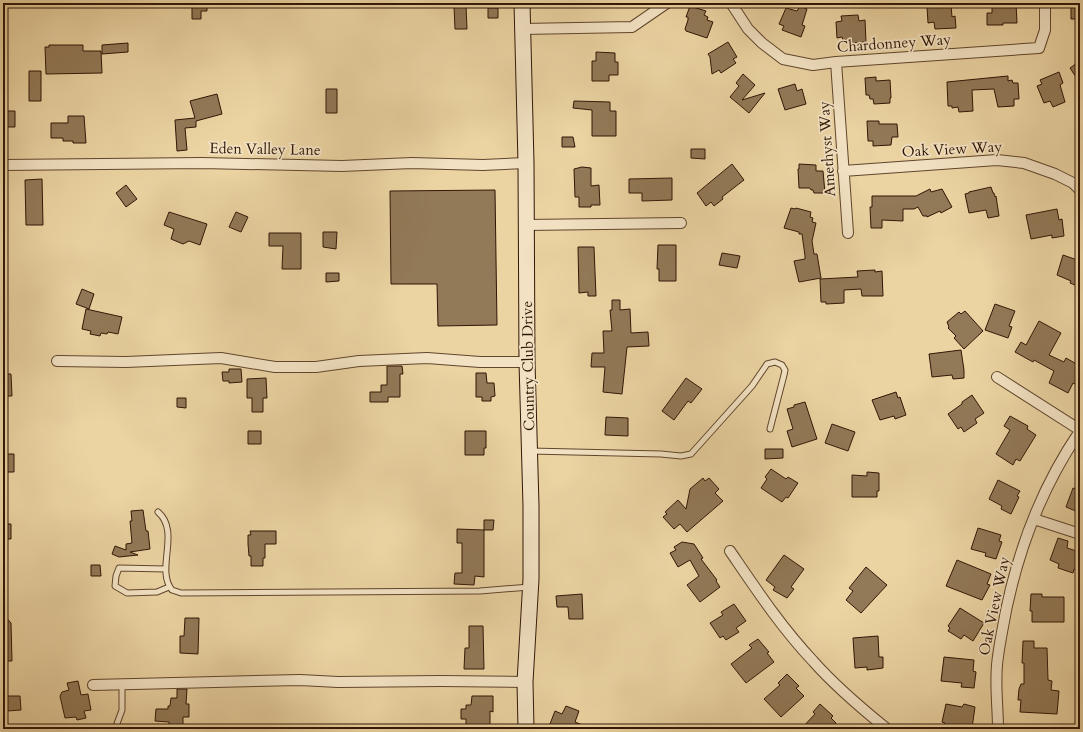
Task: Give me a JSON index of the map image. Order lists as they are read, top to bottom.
{
  "streets": {
    "street": [
      "Chardonney Way",
      "Eden Valley Lane",
      "Amethyst Way",
      "Oak View Way",
      "Country Club Drive"
    ]
  },
  "crossings": [
    ["Chardonney Way", "Amethyst Way"],
    ["Eden Valley Lane", "Country Club Drive"],
    ["Amethyst Way", "Oak View Way"]
  ]
}
